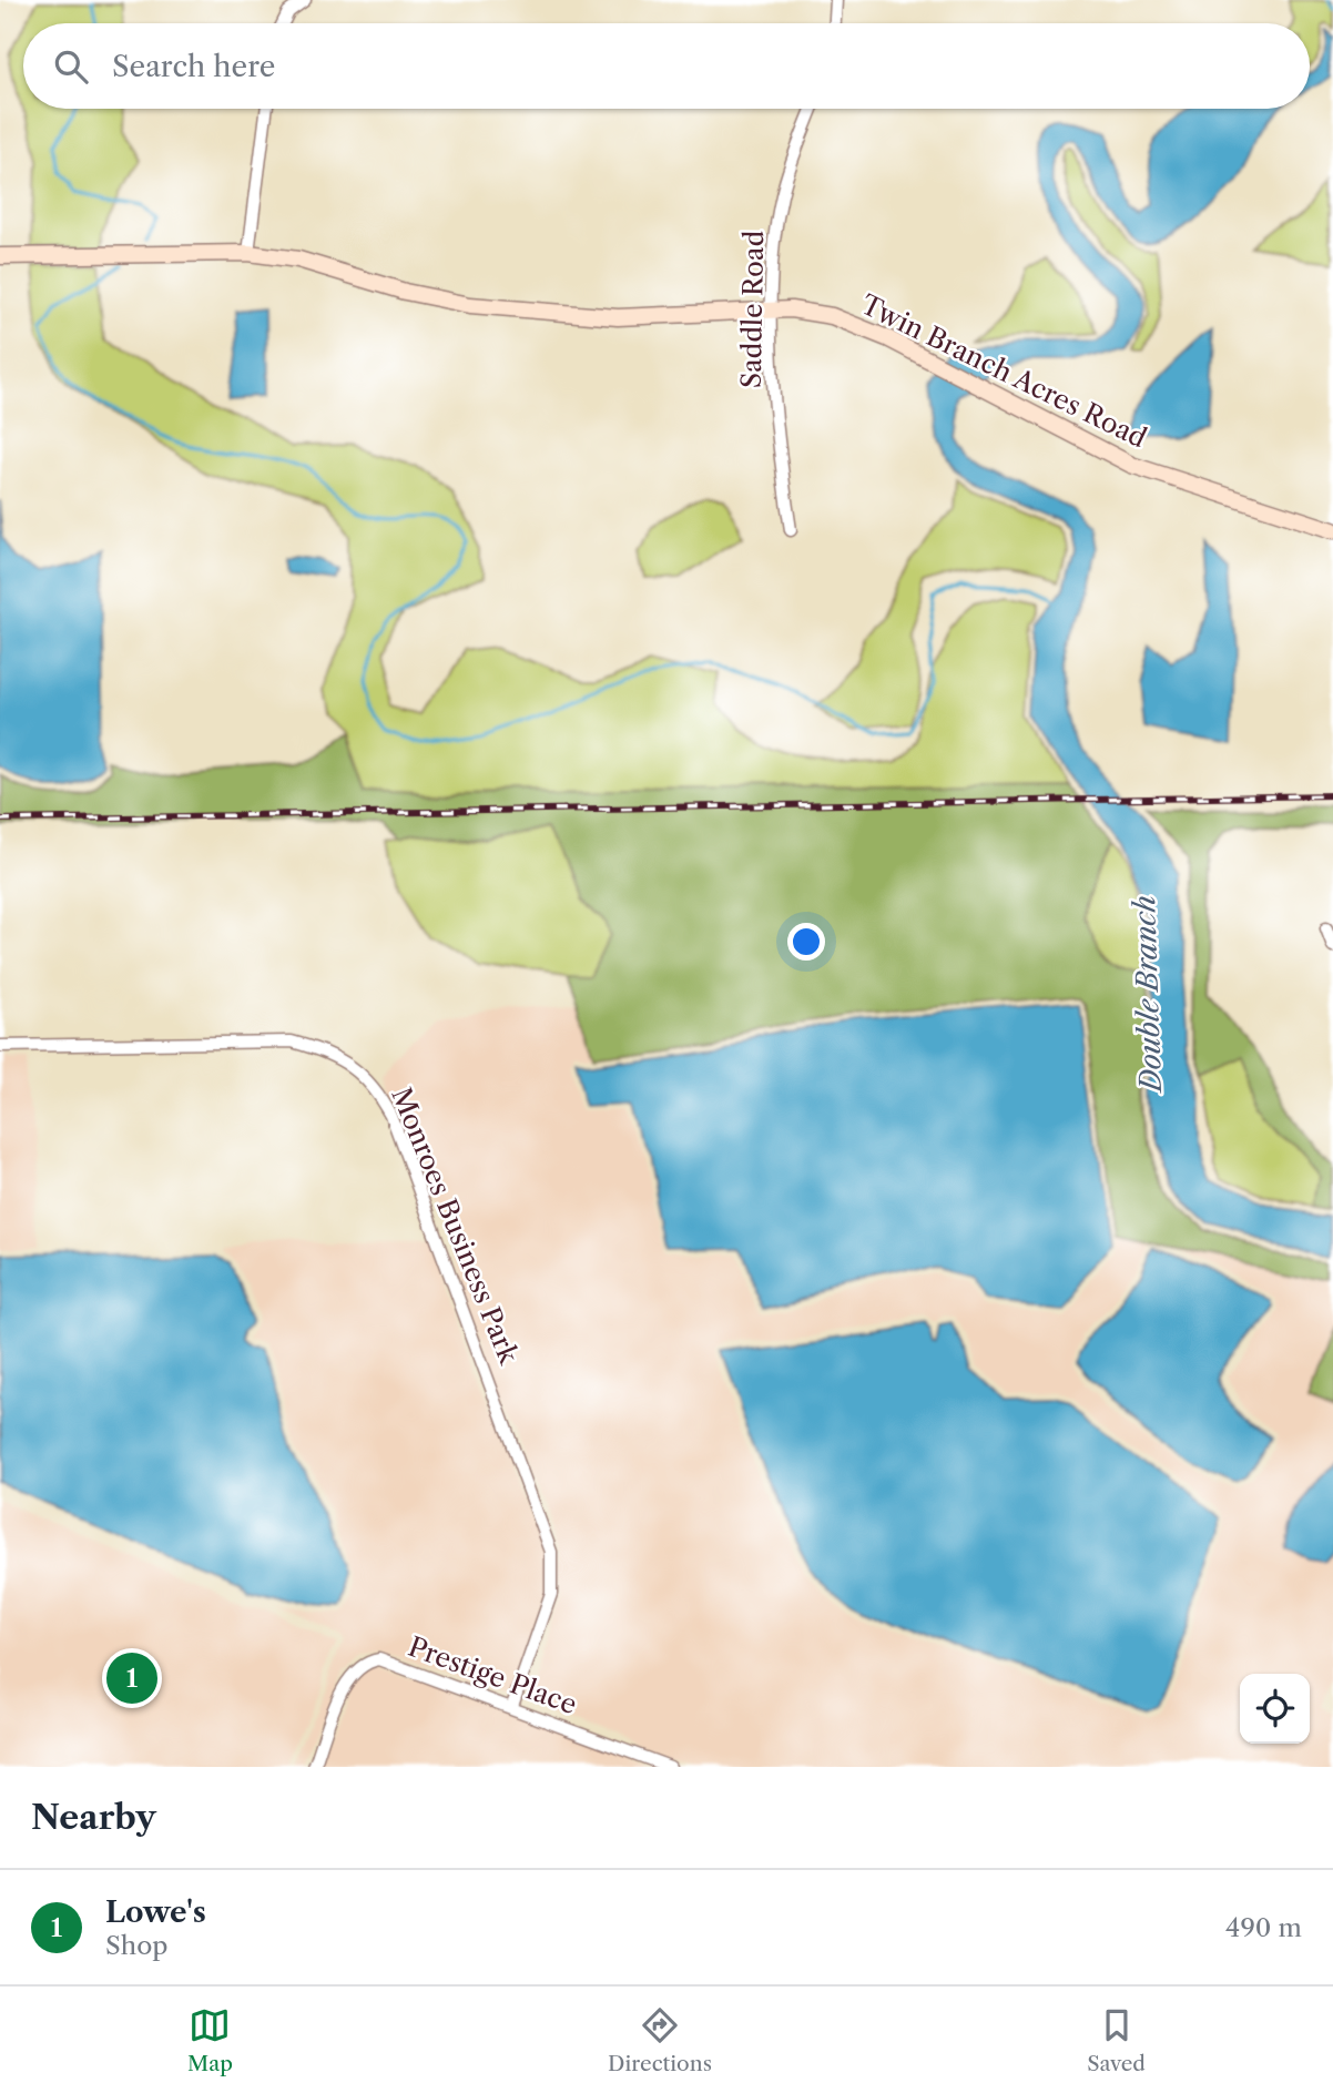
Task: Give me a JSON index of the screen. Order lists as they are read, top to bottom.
{
  "streets": {
    "street": [
      "Saddle Road",
      "Twin Branch Acres Road",
      "Monroes Business Park",
      "Prestige Place"
    ]
  },
  "crossings": [
    ["Saddle Road", "Twin Branch Acres Road"],
    ["Monroes Business Park", "Prestige Place"]
  ],
  "water": ["Double Branch"],
  "page": {
    "search": "Search here",
    "pins": "1",
    "heading": "Nearby",
    "list": [
      {
        "mark": "1",
        "name": "Lowe's",
        "note": "Shop",
        "value": "490 m"
      }
    ],
    "nav": ["Map", "Directions", "Saved"]
  }
}
